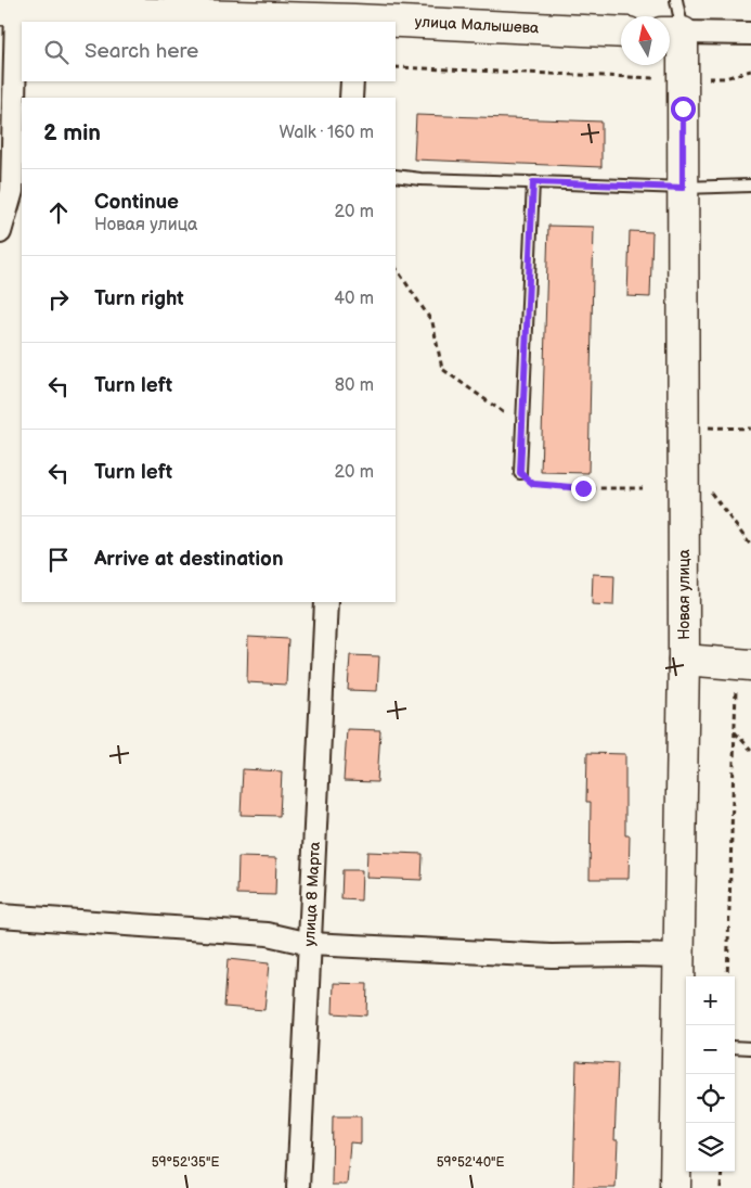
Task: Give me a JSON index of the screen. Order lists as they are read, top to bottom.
{
  "streets": {
    "main road": ["улица Малышева", "Новая улица"],
    "street": ["улица 8 Марта"]
  },
  "north": "top",
  "page": {
    "search": "Search here",
    "heading": ["2 min", "Walk · 160 m"],
    "list": [
      ["Continue", "Новая улица", "20 m"],
      ["Turn right", "40 m"],
      ["Turn left", "80 m"],
      ["Turn left", "20 m"],
      "Arrive at destination"
    ],
    "map_buttons": ["+", "−"]
  },
  "coordinates": ["59°52'35\"E", "59°52'40\"E"]
}
